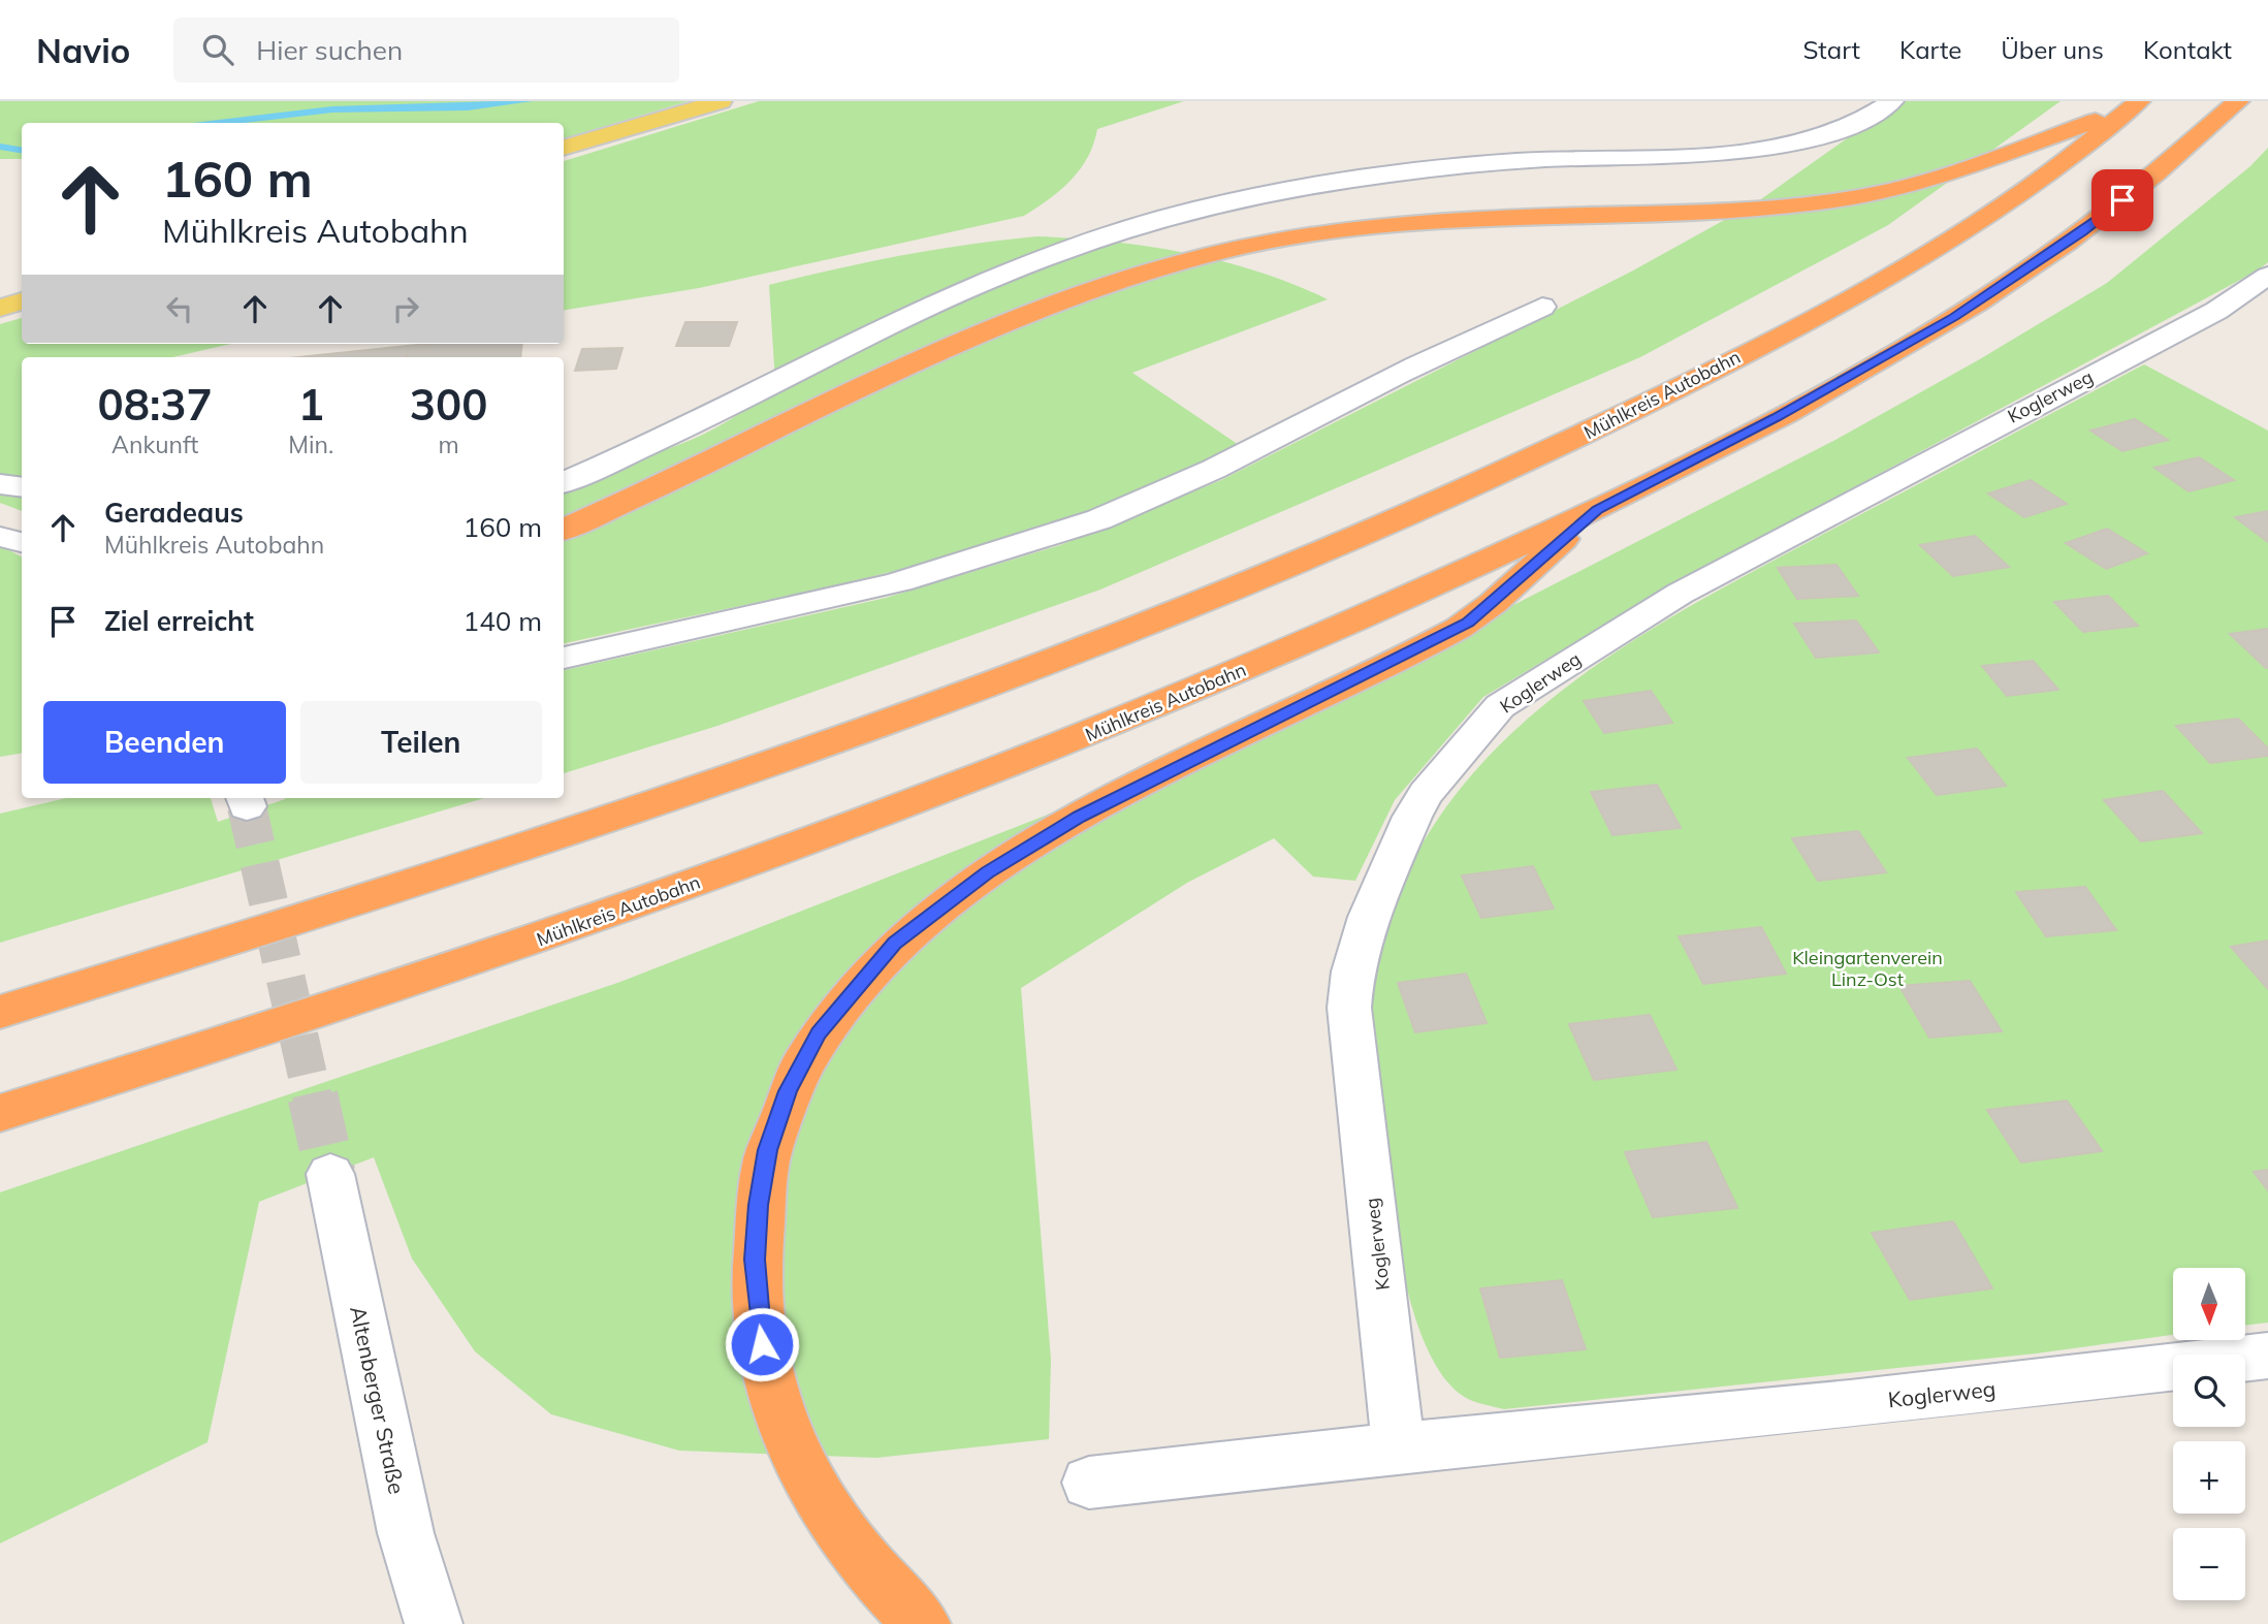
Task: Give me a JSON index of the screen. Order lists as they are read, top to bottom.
{
  "streets": {
    "highway": ["Mühlkreis Autobahn"],
    "street": ["Koglerweg", "Altenberger Straße"]
  },
  "parks": ["Kleingartenverein Linz-Ost"],
  "north": "bottom",
  "page": {
    "header": "Navio",
    "search": "Hier suchen",
    "nav": [
      "Start",
      "Karte",
      "Über uns",
      "Kontakt"
    ],
    "turn": ["160 m", "Mühlkreis Autobahn"],
    "eta": [
      "08:37",
      "Ankunft",
      "1",
      "Min.",
      "300",
      "m"
    ],
    "list": [
      {
        "name": "Geradeaus",
        "note": "Mühlkreis Autobahn",
        "value": "160 m"
      },
      {
        "name": "Ziel erreicht",
        "value": "140 m"
      }
    ],
    "buttons": ["Beenden", "Teilen"],
    "map_buttons": ["+", "−"]
  }
}
